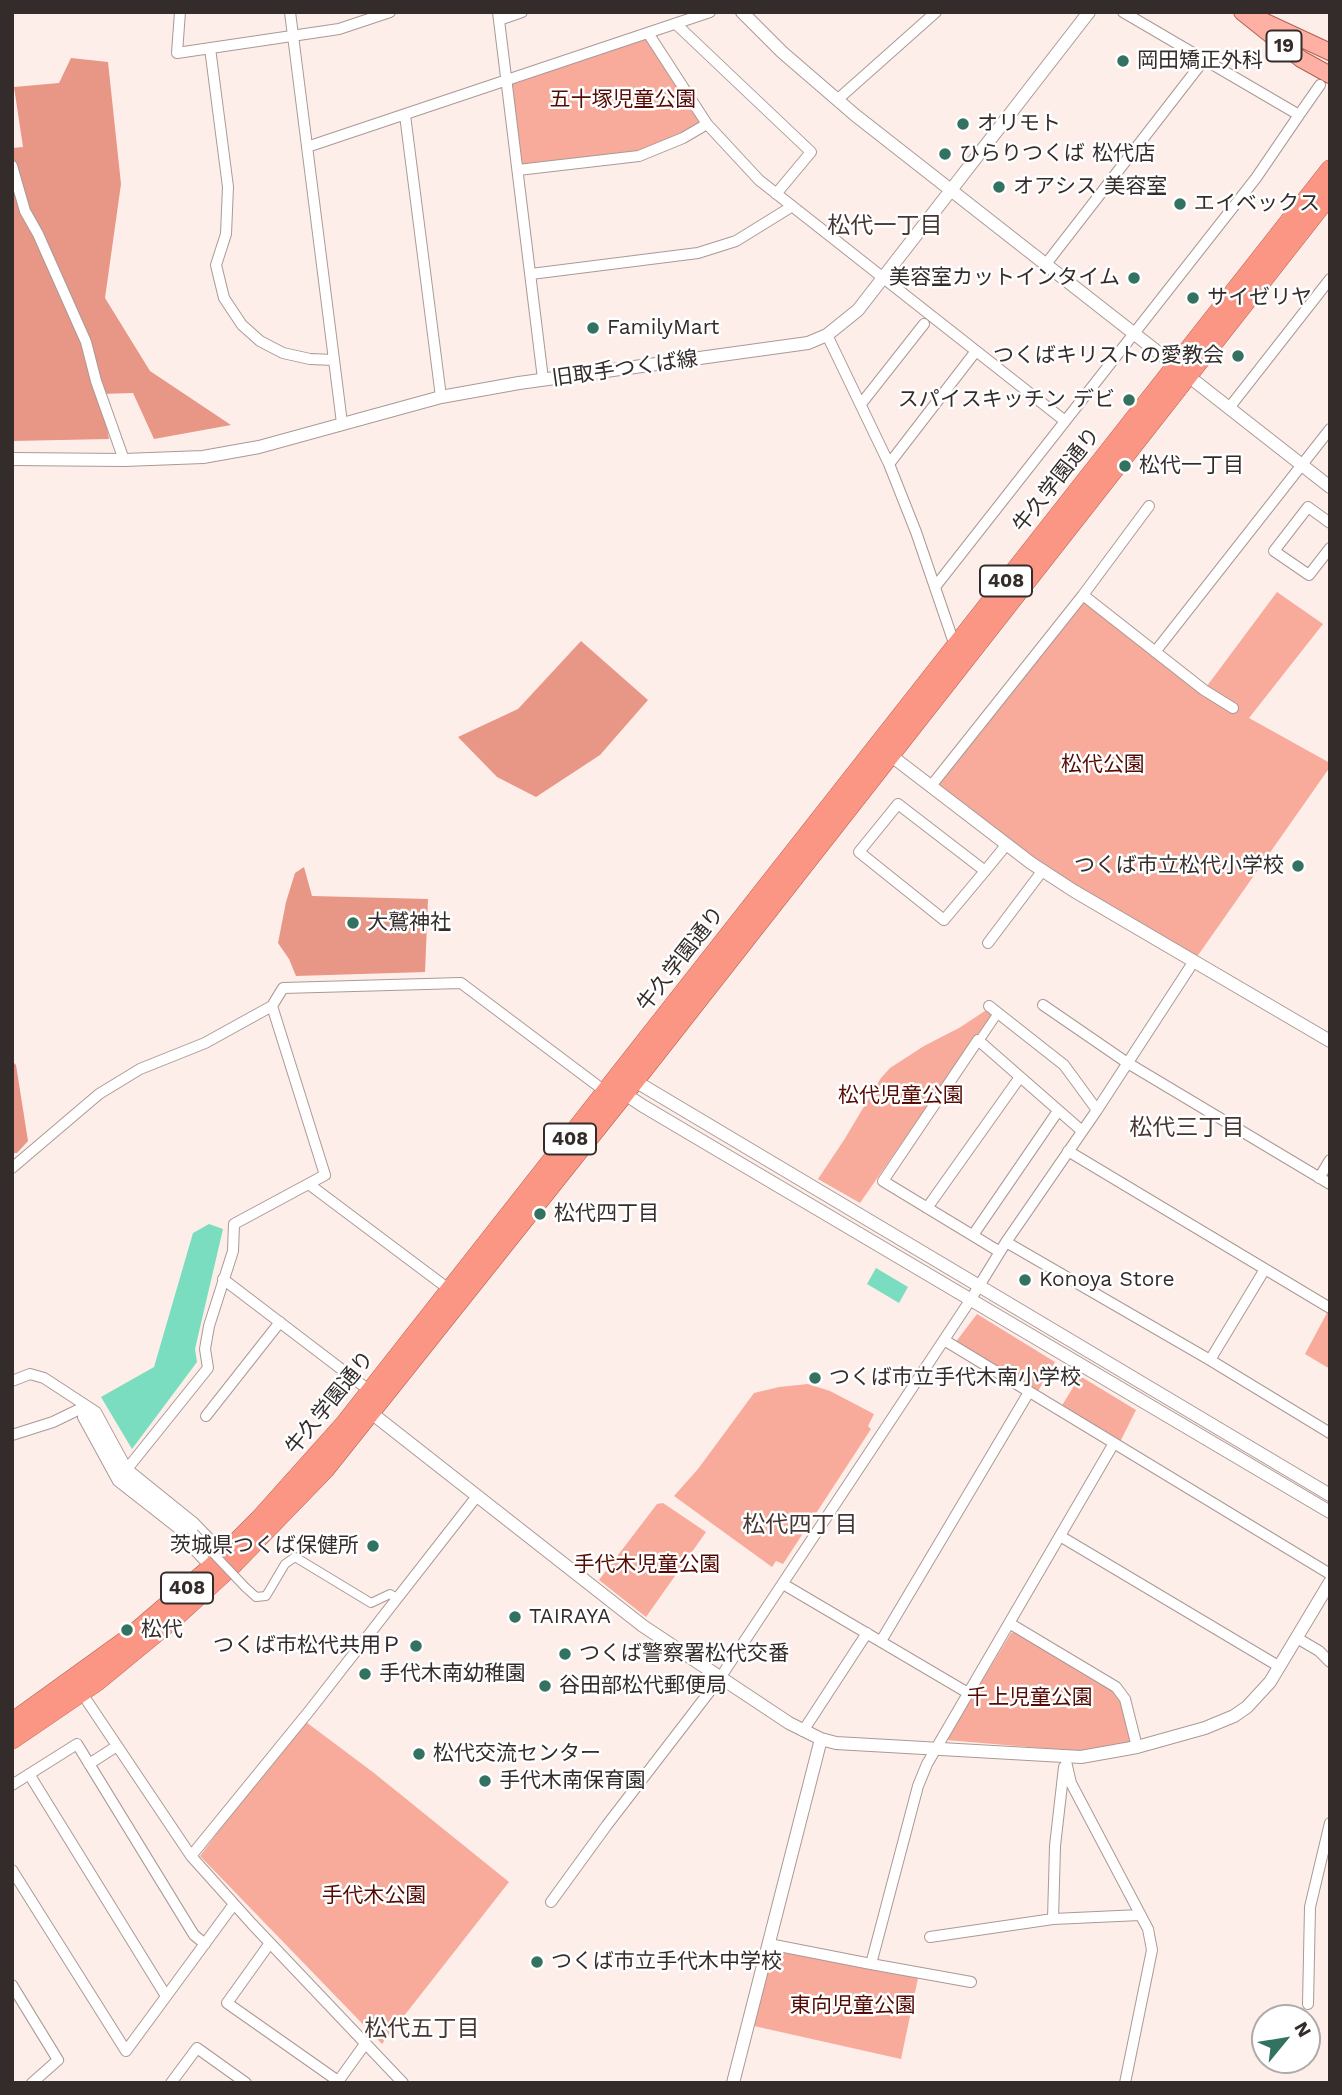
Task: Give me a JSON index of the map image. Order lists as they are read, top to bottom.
{
  "streets": {
    "highway": ["牛久学園通り", "408"],
    "main road": ["19"],
    "street": ["旧取手つくば線"]
  },
  "districts": [
    "松代一丁目",
    "松代三丁目",
    "松代四丁目",
    "松代五丁目"
  ],
  "parks": [
    "五十塚児童公園",
    "松代公園",
    "松代児童公園",
    "手代木児童公園",
    "千上児童公園",
    "手代木公園",
    "東向児童公園"
  ],
  "places": [
    "岡田矯正外科",
    "オリモト",
    "ひらりつくば 松代店",
    "オアシス 美容室",
    "エイベックス",
    "美容室カットインタイム",
    "サイゼリヤ",
    "FamilyMart",
    "つくばキリストの愛教会",
    "スパイスキッチン デビ",
    "松代一丁目",
    "つくば市立松代小学校",
    "大鷲神社",
    "松代四丁目",
    "Konoya Store",
    "つくば市立手代木南小学校",
    "茨城県つくば保健所",
    "TAIRAYA",
    "松代",
    "つくば市松代共用Ｐ",
    "つくば警察署松代交番",
    "手代木南幼稚園",
    "谷田部松代郵便局",
    "松代交流センター",
    "手代木南保育園",
    "つくば市立手代木中学校"
  ],
  "north": "top right"
}
